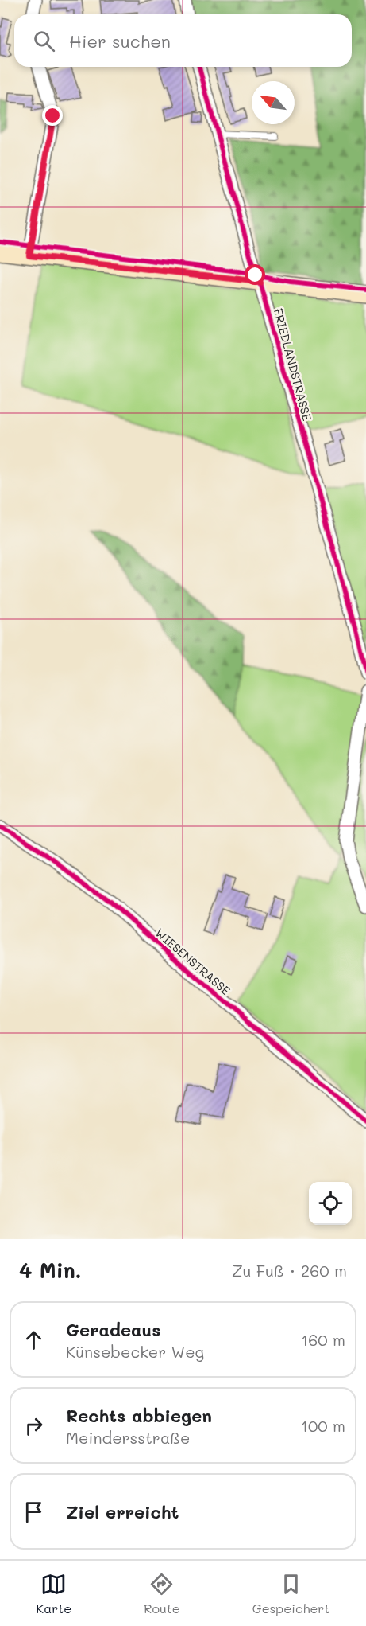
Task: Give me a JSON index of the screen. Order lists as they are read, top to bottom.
{
  "streets": {
    "street": ["FRIEDLANDSTRASSE", "WIESENSTRASSE"]
  },
  "north": "top left",
  "page": {
    "search": "Hier suchen",
    "heading": ["4 Min.", "Zu Fuß · 260 m"],
    "list": [
      ["Geradeaus", "Künsebecker Weg", "160 m"],
      ["Rechts abbiegen", "Meindersstraße", "100 m"],
      "Ziel erreicht"
    ],
    "nav": ["Karte", "Route", "Gespeichert"]
  }
}
